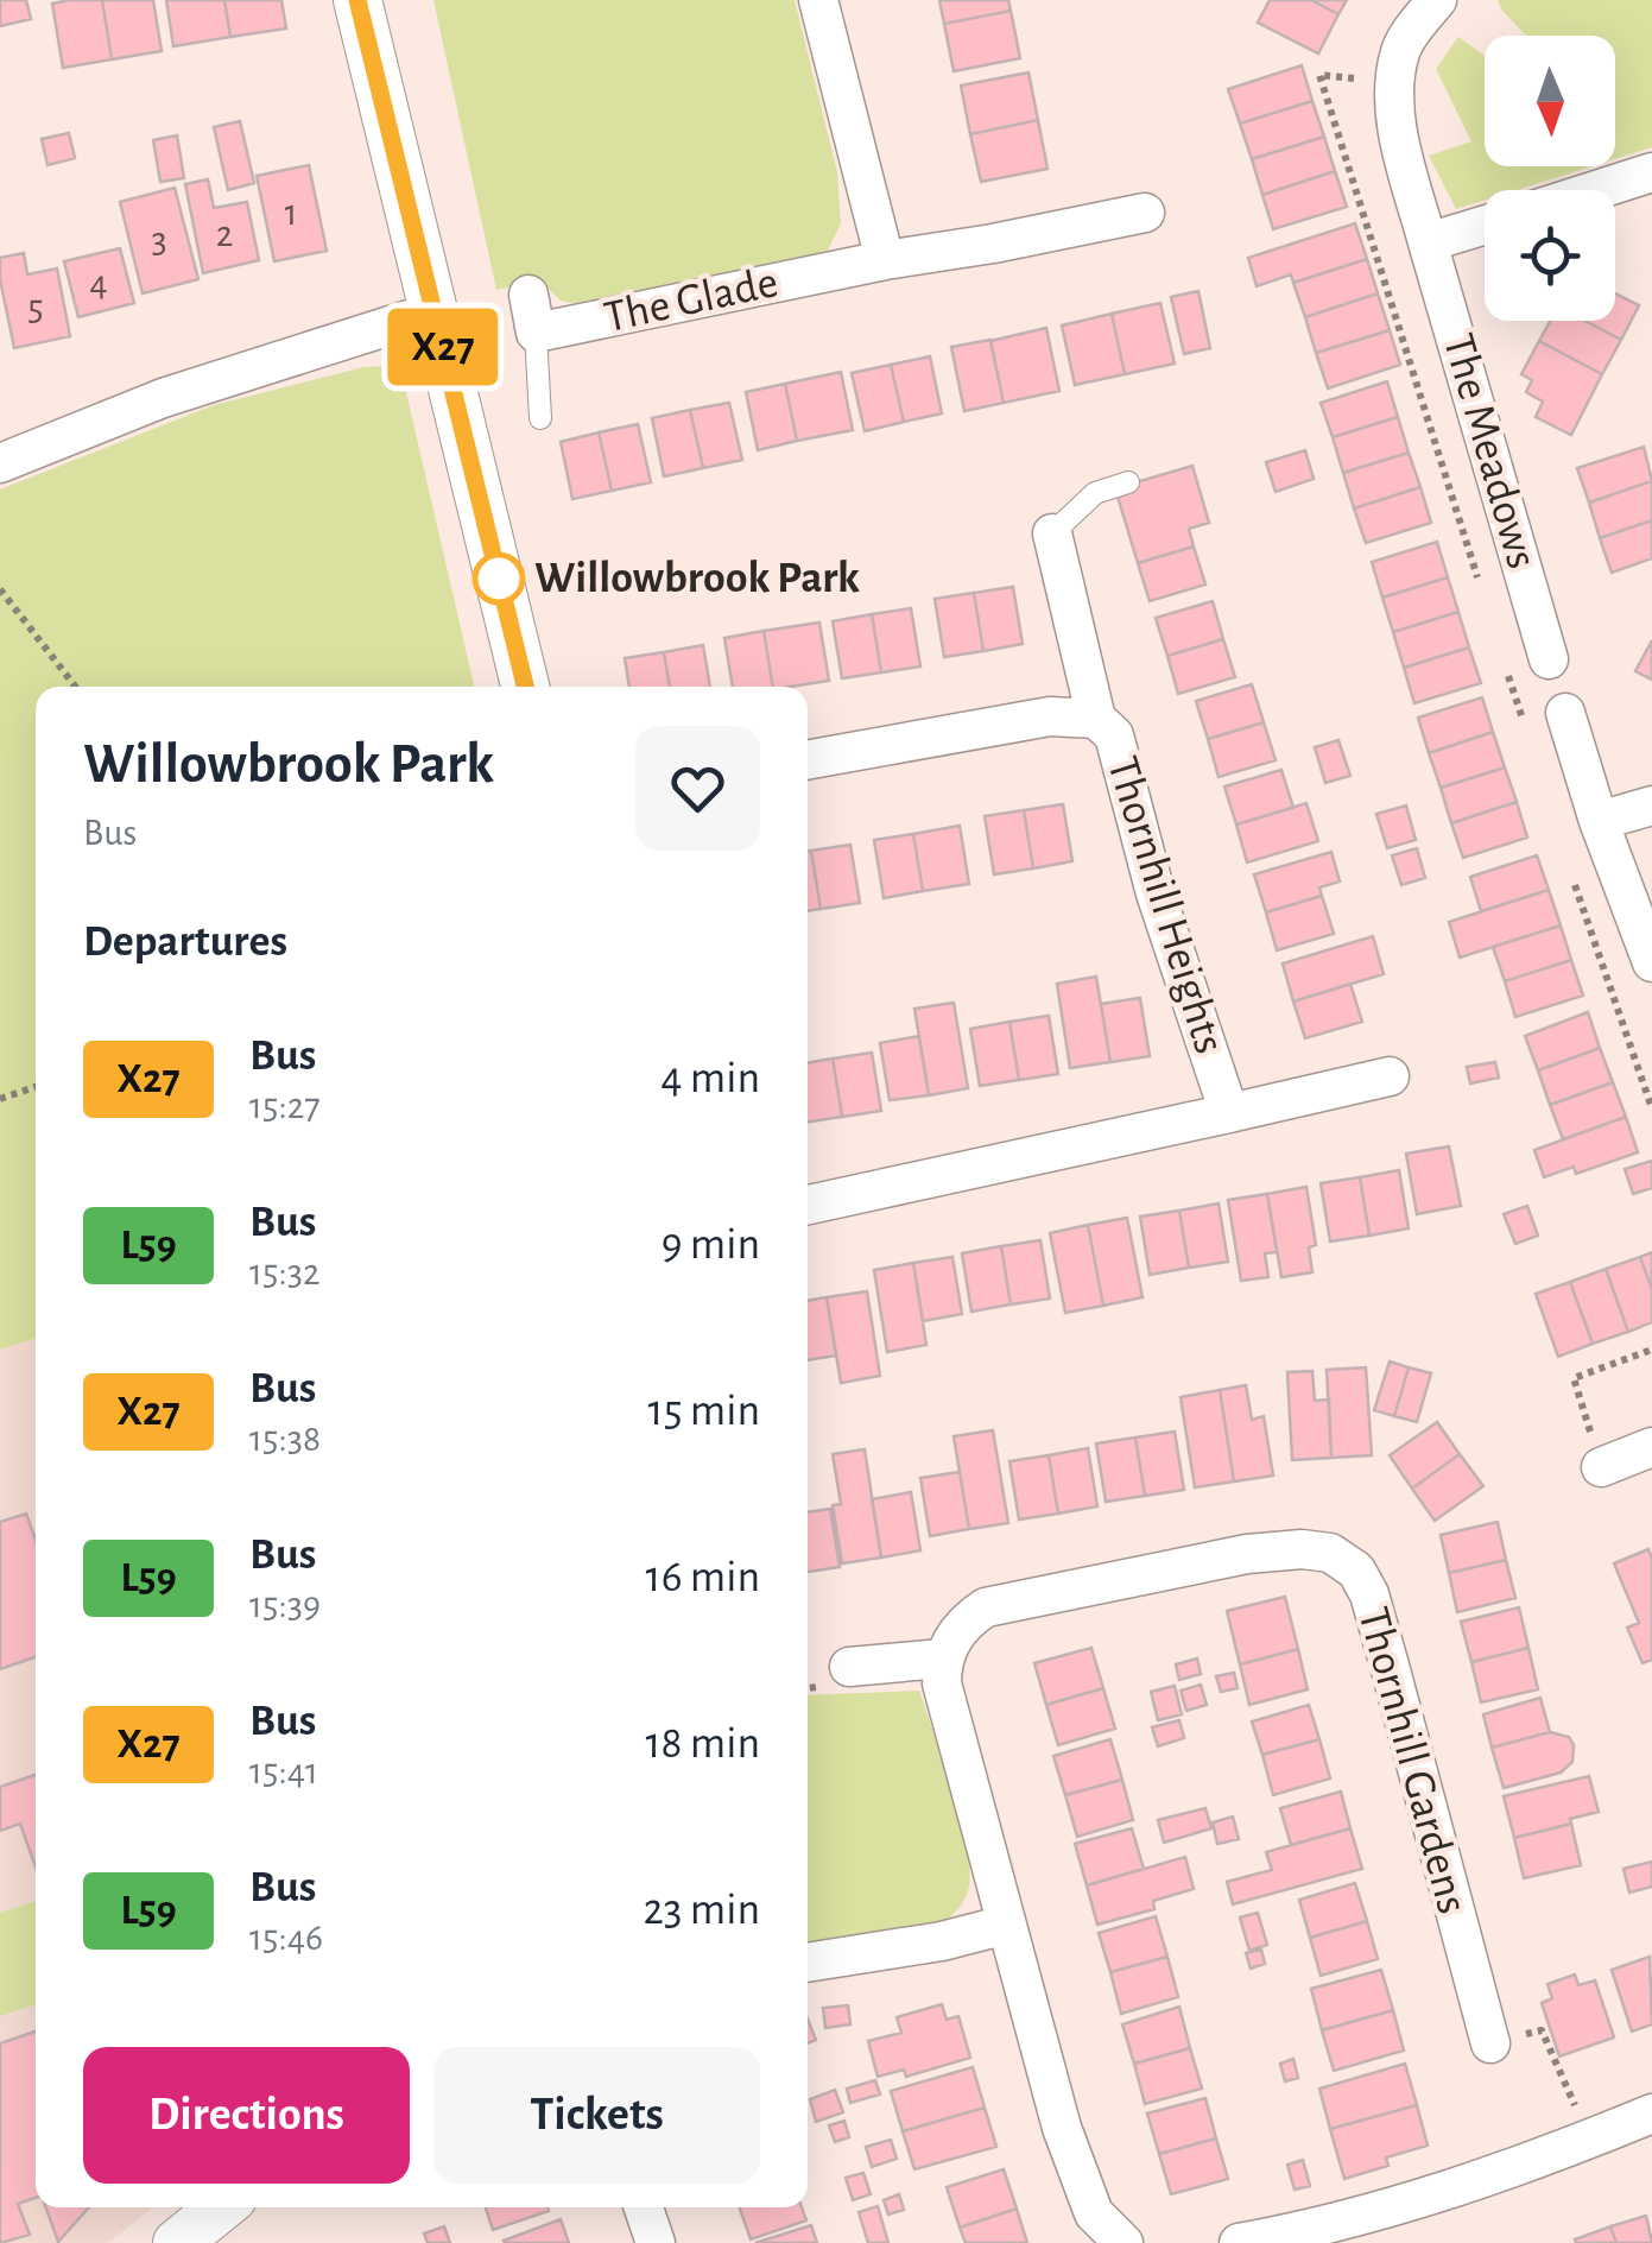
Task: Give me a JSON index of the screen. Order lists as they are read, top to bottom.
{
  "streets": {
    "street": [
      "The Glade",
      "The Meadows",
      "Thornhill Heights",
      "Thornhill Gardens"
    ]
  },
  "places": ["Willowbrook Park"],
  "lines": ["bus line X27"],
  "house_numbers": [
    "1",
    "2",
    "3",
    "4",
    "5"
  ],
  "north": "bottom",
  "page": {
    "on_map": "X27",
    "heading": [
      ["Willowbrook Park", "Bus"],
      "Departures"
    ],
    "list": [
      {
        "mark": "X27",
        "name": "Bus",
        "note": "15:27",
        "value": "4 min"
      },
      {
        "mark": "L59",
        "name": "Bus",
        "note": "15:32",
        "value": "9 min"
      },
      {
        "mark": "X27",
        "name": "Bus",
        "note": "15:38",
        "value": "15 min"
      },
      {
        "mark": "L59",
        "name": "Bus",
        "note": "15:39",
        "value": "16 min"
      },
      {
        "mark": "X27",
        "name": "Bus",
        "note": "15:41",
        "value": "18 min"
      },
      {
        "mark": "L59",
        "name": "Bus",
        "note": "15:46",
        "value": "23 min"
      }
    ],
    "buttons": ["Directions", "Tickets"]
  }
}
